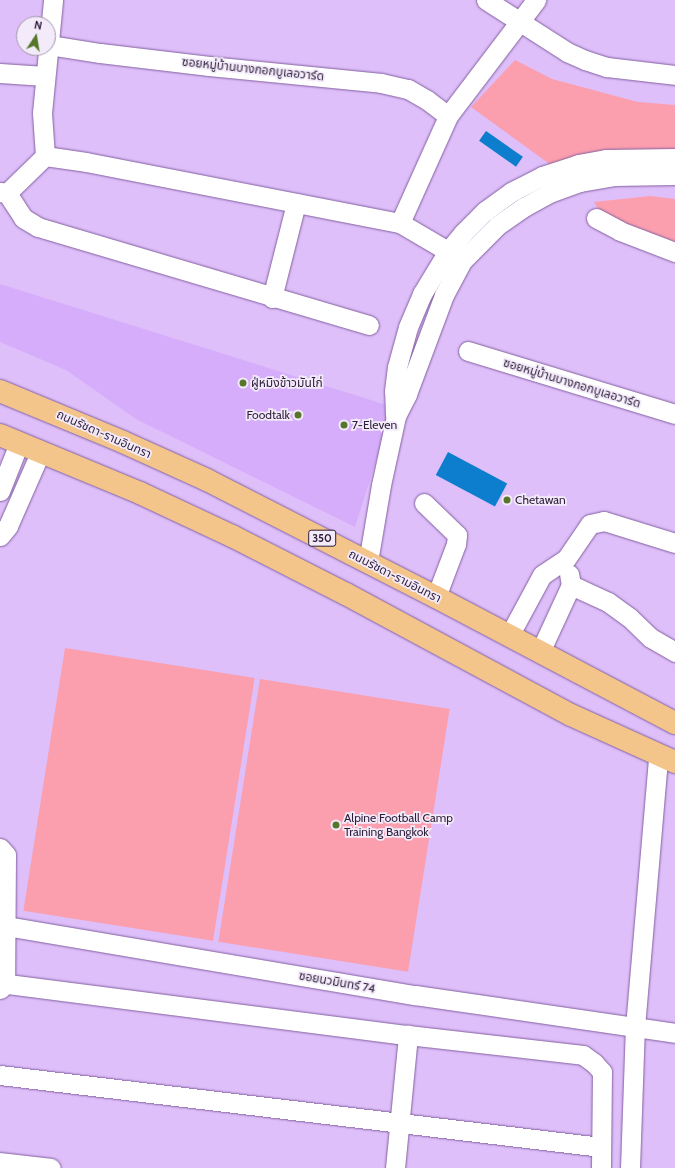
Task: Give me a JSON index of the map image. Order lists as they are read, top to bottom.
{
  "streets": {
    "main road": ["ถนนรัชดา-รามอินทรา", "350"],
    "street": ["ซอยหมู่บ้านบางกอกบูเลอวาร์ด", "ซอยนวมินทร์ 74"]
  },
  "places": [
    "ฝู่หมิงข้าวมันไก่",
    "Foodtalk",
    "7-Eleven",
    "Chetawan",
    "Alpine Football Camp Training Bangkok"
  ],
  "north": "top"
}
